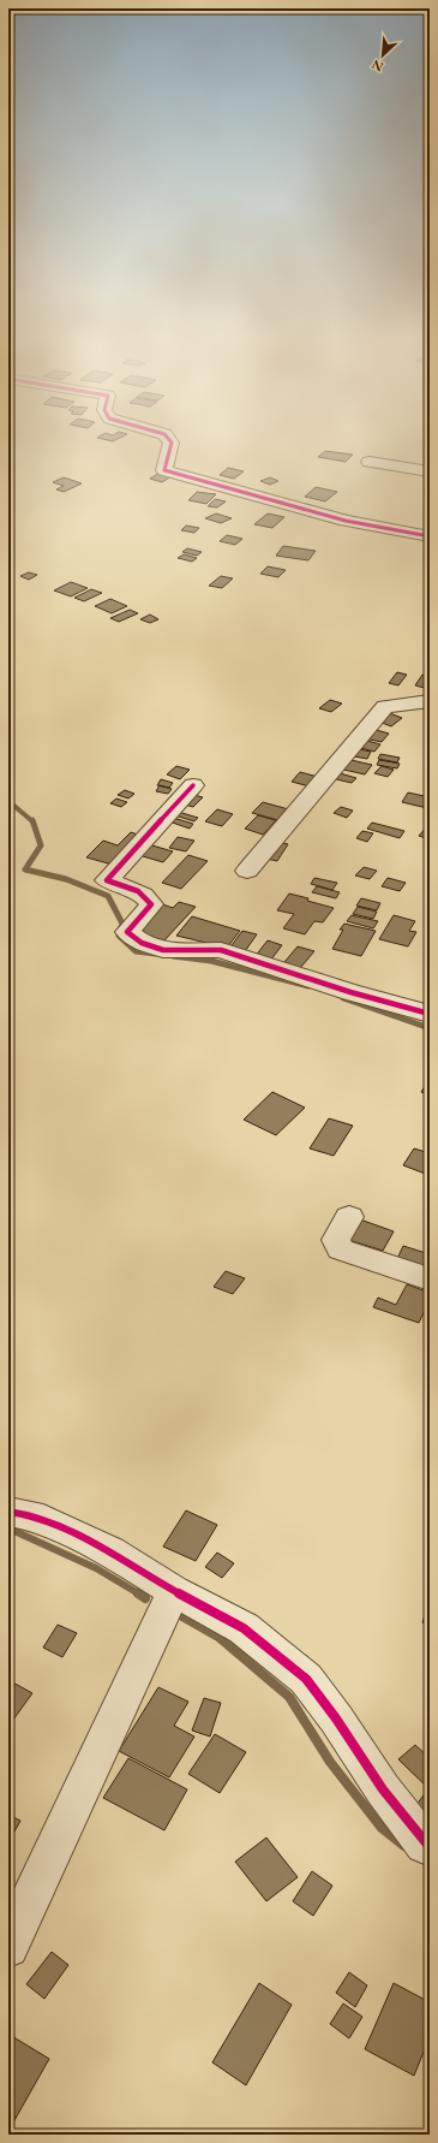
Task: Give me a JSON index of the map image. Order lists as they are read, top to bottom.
{
  "north": "bottom left"
}
